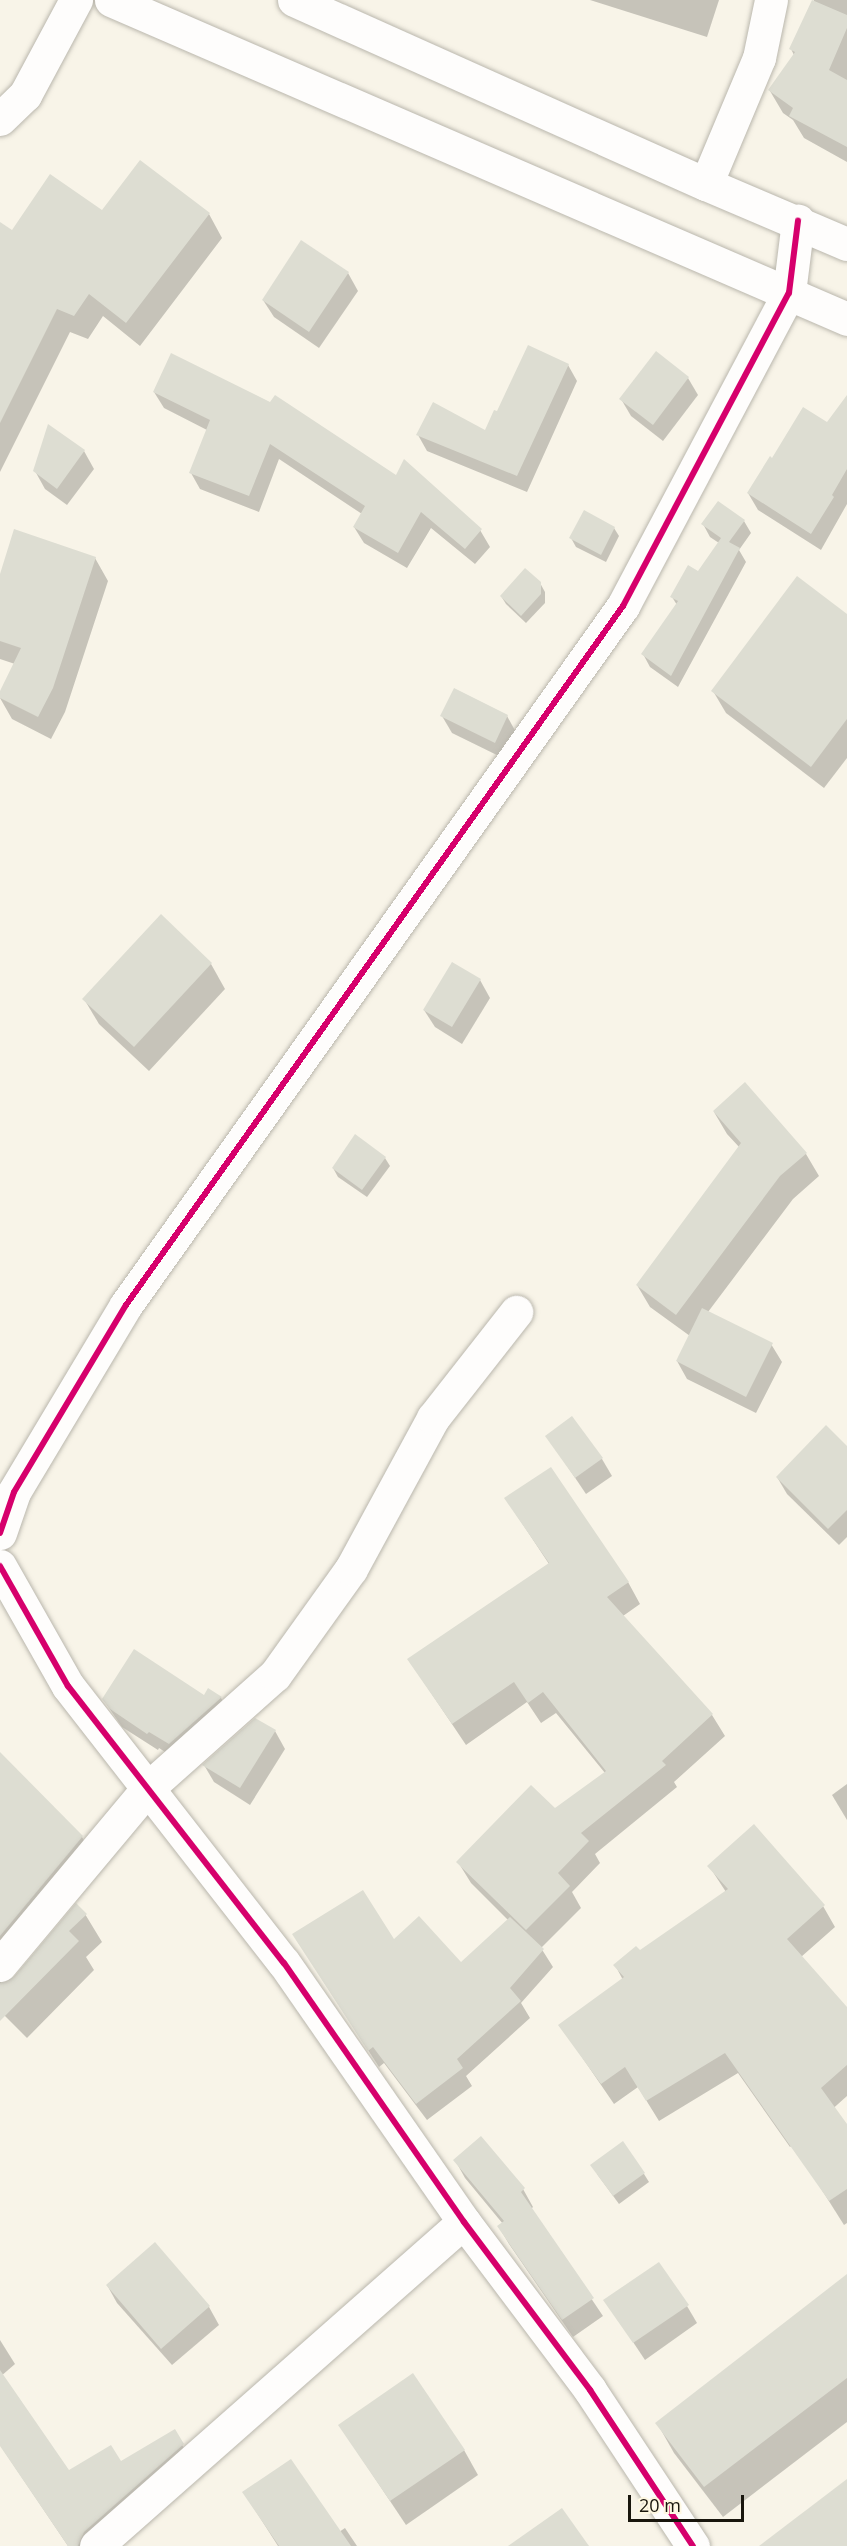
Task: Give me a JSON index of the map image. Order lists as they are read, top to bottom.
{
  "scale_bar": "20 m"
}
